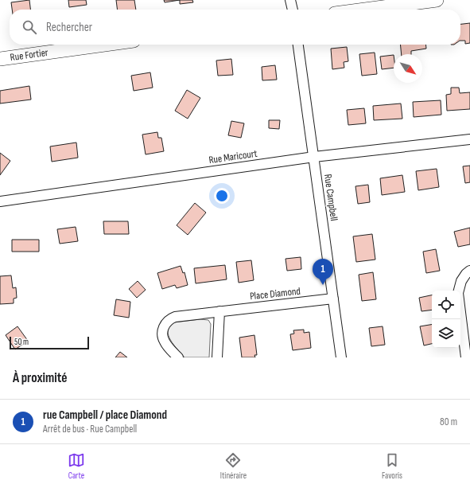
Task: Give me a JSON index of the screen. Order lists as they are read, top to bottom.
{
  "streets": {
    "street": [
      "Rue Fortier",
      "Rue Maricourt",
      "Rue Campbell",
      "Place Diamond"
    ]
  },
  "crossings": [
    ["Rue Maricourt", "Rue Campbell"],
    ["Rue Campbell", "Place Diamond"]
  ],
  "scale_bar": "50 m",
  "north": "bottom right",
  "page": {
    "search": "Rechercher",
    "pins": "1",
    "scale": "50 m",
    "heading": "À proximité",
    "list": [
      {
        "mark": "1",
        "name": "rue Campbell / place Diamond",
        "note": "Arrêt de bus · Rue Campbell",
        "value": "80 m"
      }
    ],
    "nav": ["Carte", "Itinéraire", "Favoris"]
  }
}
